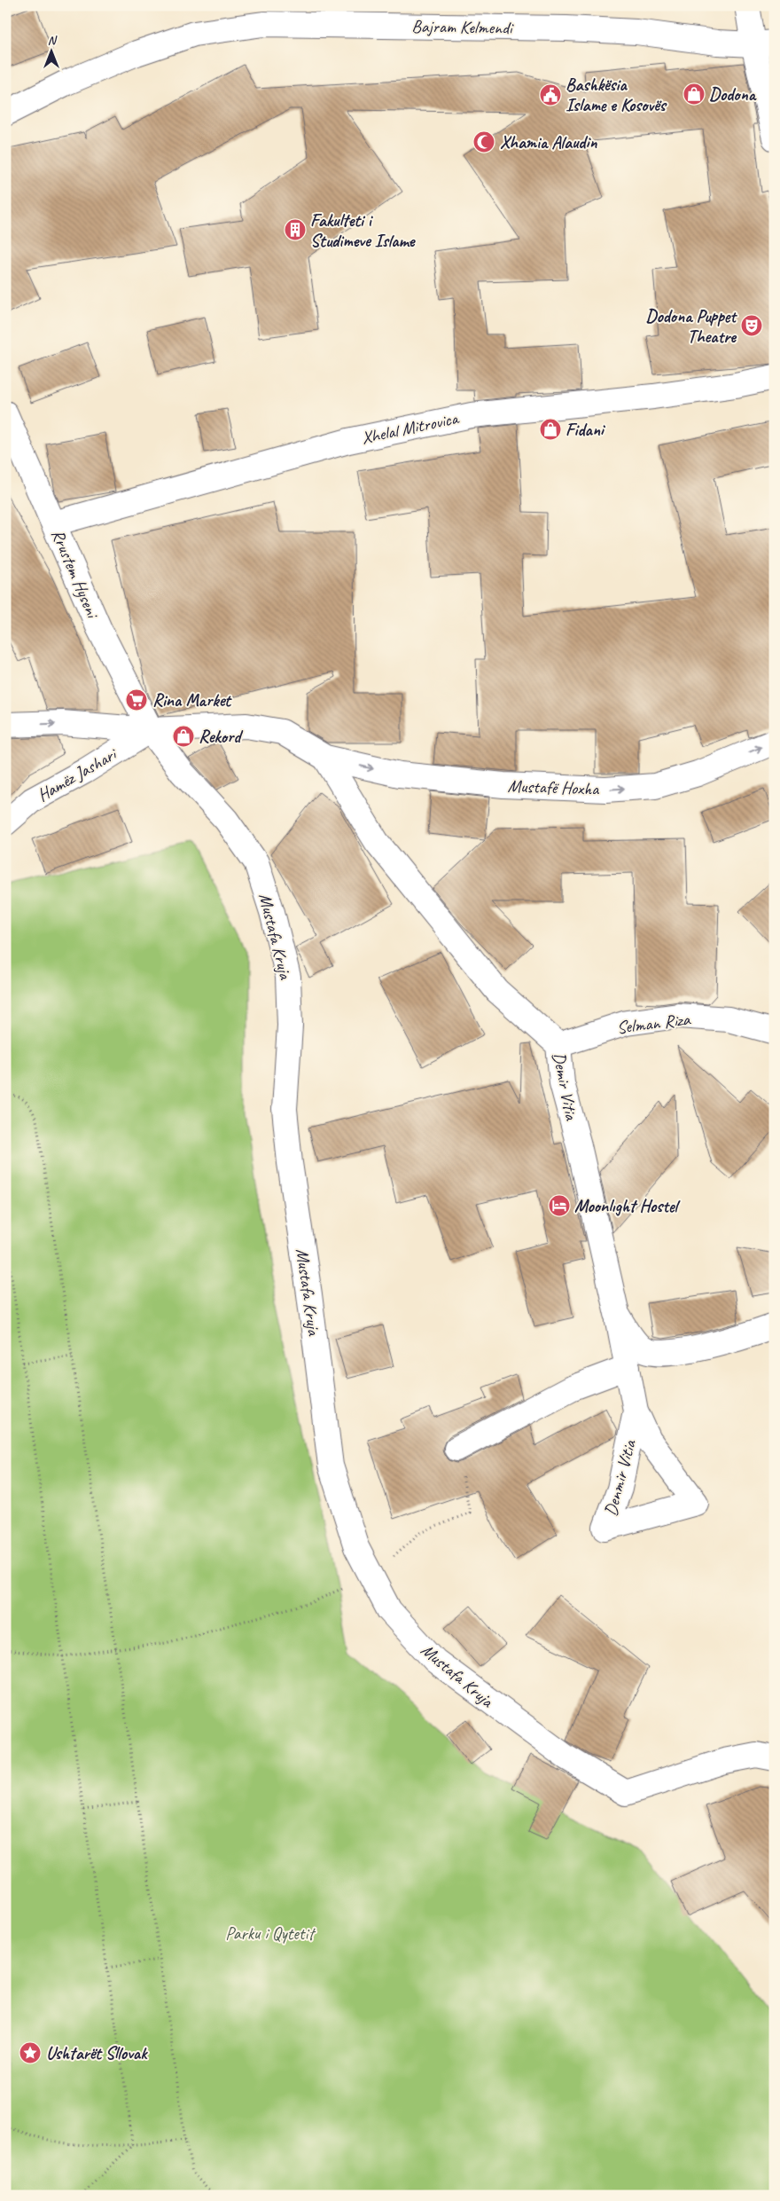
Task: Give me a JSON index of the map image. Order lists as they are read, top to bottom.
{
  "streets": {
    "street": [
      "Bajram Kelmendi",
      "Xhelal Mitrovica",
      "Rrustem Hyseni",
      "Hamëz Jashari",
      "Mustafë Hoxha",
      "Mustafa Kruja",
      "Selman Riza",
      "Demir Vitia",
      "Denmir Vitia"
    ]
  },
  "crossings": [
    ["Xhelal Mitrovica", "Rrustem Hyseni"],
    ["Rrustem Hyseni", "Hamëz Jashari"],
    ["Rrustem Hyseni", "Mustafa Kruja"],
    ["Hamëz Jashari", "Mustafa Kruja"],
    ["Mustafë Hoxha", "Demir Vitia"],
    ["Selman Riza", "Demir Vitia"],
    ["Demir Vitia", "Denmir Vitia"]
  ],
  "one_way": ["Mustafë Hoxha"],
  "parks": ["Parku i Qytetit"],
  "places": {
    "shop": ["Dodona", "Fidani", "Rekord"],
    "public building": ["Bashkësia Islame e Kosovës"],
    "mosque": ["Xhamia Alaudin"],
    "building": ["Fakulteti i Studimeve Islame"],
    "theatre": ["Dodona Puppet Theatre"],
    "supermarket": ["Rina Market"],
    "hotel": ["Moonlıght Hostel"],
    "place": ["Ushtarët Sllovak"]
  },
  "north": "top"
}
